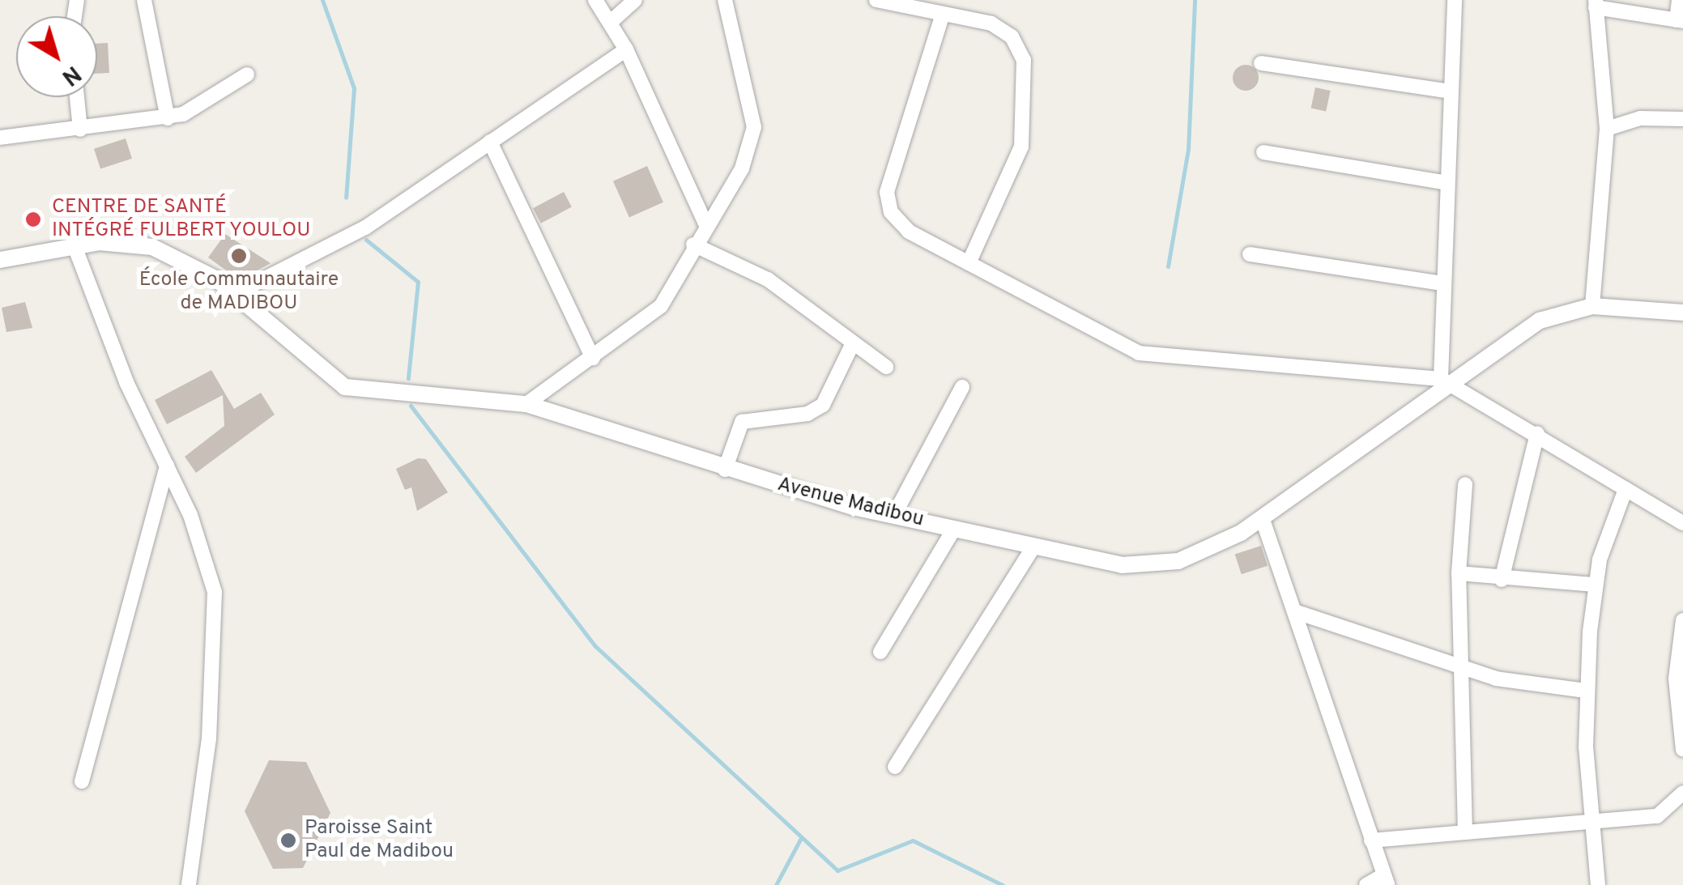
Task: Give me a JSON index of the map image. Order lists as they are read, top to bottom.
{
  "streets": {
    "street": ["Avenue Madibou"]
  },
  "places": ["CENTRE DE SANTÉ INTÉGRÉ FULBERT YOULOU", "École Communautaire de MADIBOU", "Paroisse Saint Paul de Madibou"],
  "north": "bottom right"
}
